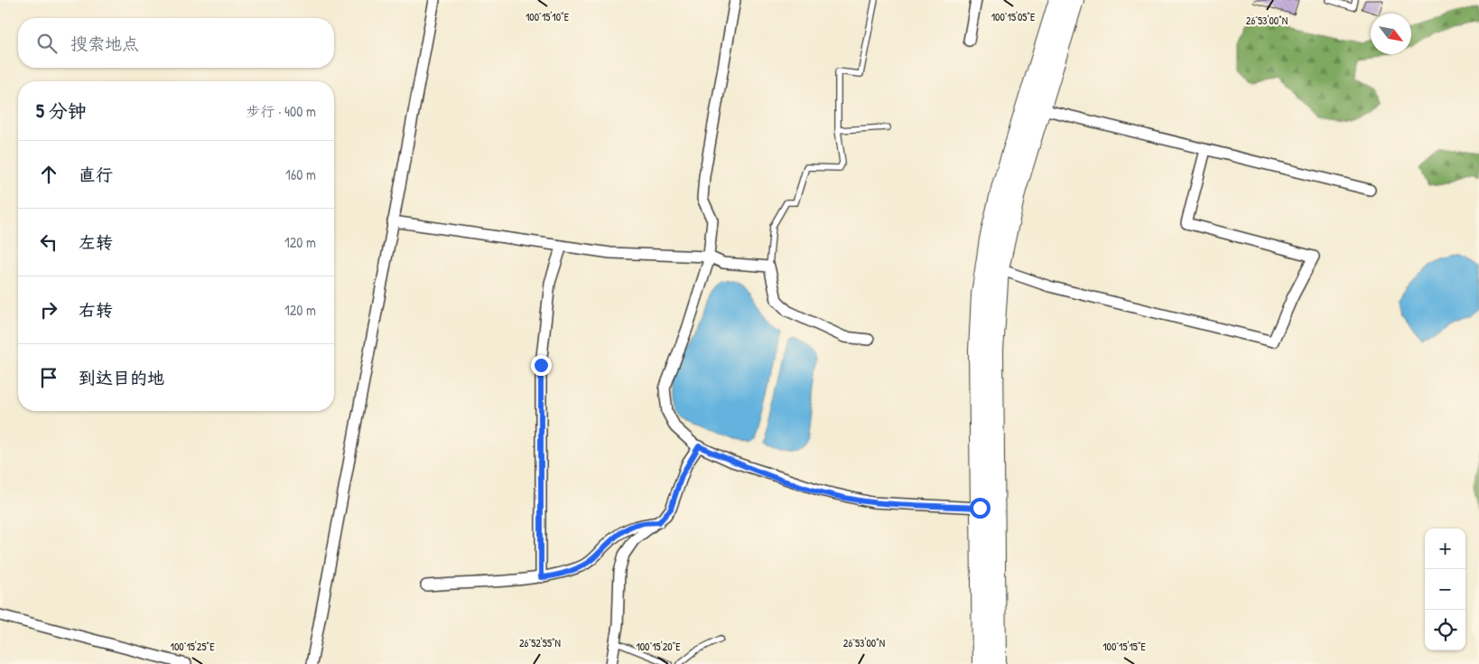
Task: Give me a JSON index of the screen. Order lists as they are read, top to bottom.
{
  "north": "bottom right",
  "page": {
    "search": "搜索地点",
    "heading": ["5 分钟", "步行 · 400 m"],
    "list": [
      ["直行", "160 m"],
      ["左转", "120 m"],
      ["右转", "120 m"],
      "到达目的地"
    ],
    "map_buttons": ["+", "−"]
  },
  "coordinates": [
    "100°15'10\"E",
    "100°15'05\"E",
    "26°53'00\"N",
    "26°52'55\"N",
    "100°15'25\"E",
    "100°15'20\"E",
    "100°15'15\"E"
  ]
}
